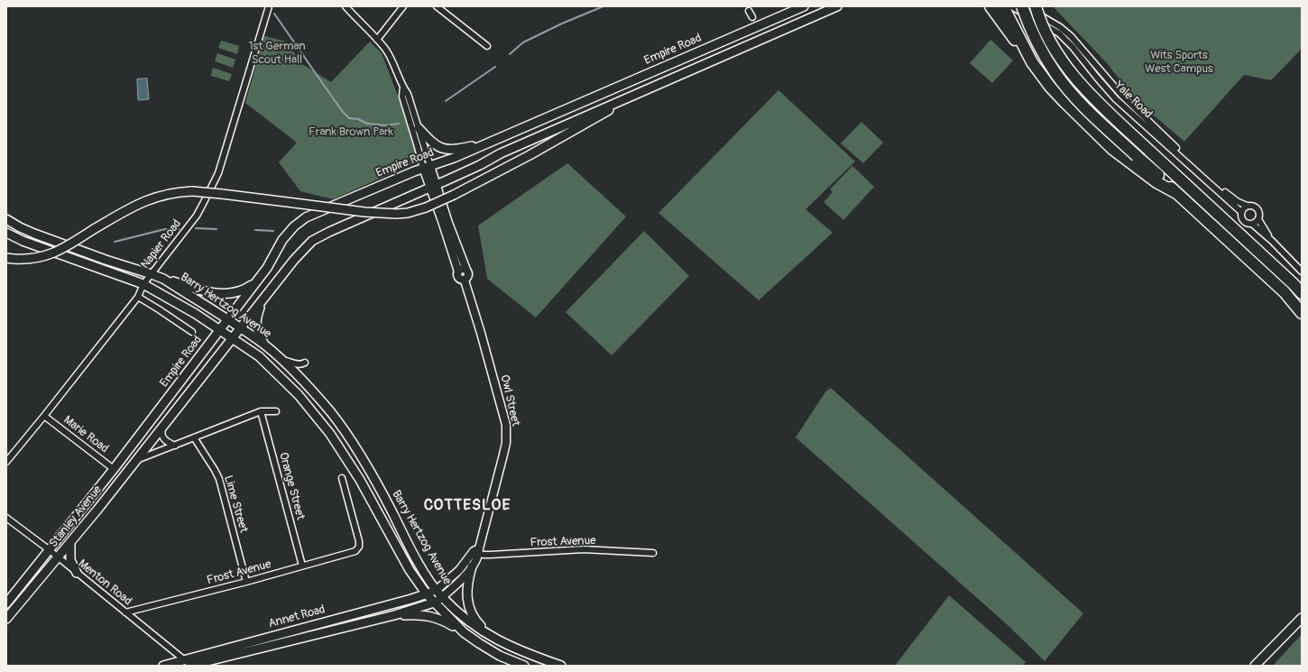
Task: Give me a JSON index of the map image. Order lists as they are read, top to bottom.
{
  "streets": {
    "main road": [
      "Empire Road",
      "Barry Hertzog Avenue",
      "Stanley Avenue",
      "Annet Road"
    ],
    "street": [
      "Yale Road",
      "Napier Road",
      "Owl Street",
      "Marie Road",
      "Orange Street",
      "Lime Street",
      "Frost Avenue",
      "Menton Road"
    ]
  },
  "crossings": [
    ["Empire Road", "Barry Hertzog Avenue"],
    ["Empire Road", "Marie Road"],
    ["Empire Road", "Stanley Avenue"],
    ["Napier Road", "Barry Hertzog Avenue"],
    ["Napier Road", "Marie Road"],
    ["Barry Hertzog Avenue", "Owl Street"],
    ["Barry Hertzog Avenue", "Annet Road"],
    ["Owl Street", "Frost Avenue"],
    ["Owl Street", "Annet Road"],
    ["Marie Road", "Stanley Avenue"],
    ["Orange Street", "Frost Avenue"],
    ["Lime Street", "Frost Avenue"],
    ["Stanley Avenue", "Menton Road"],
    ["Frost Avenue", "Menton Road"],
    ["Menton Road", "Annet Road"]
  ],
  "districts": ["COTTESLOE"],
  "parks": ["1st German Scout Hall", "Wits Sports West Campus", "Frank Brown Park"]
}
